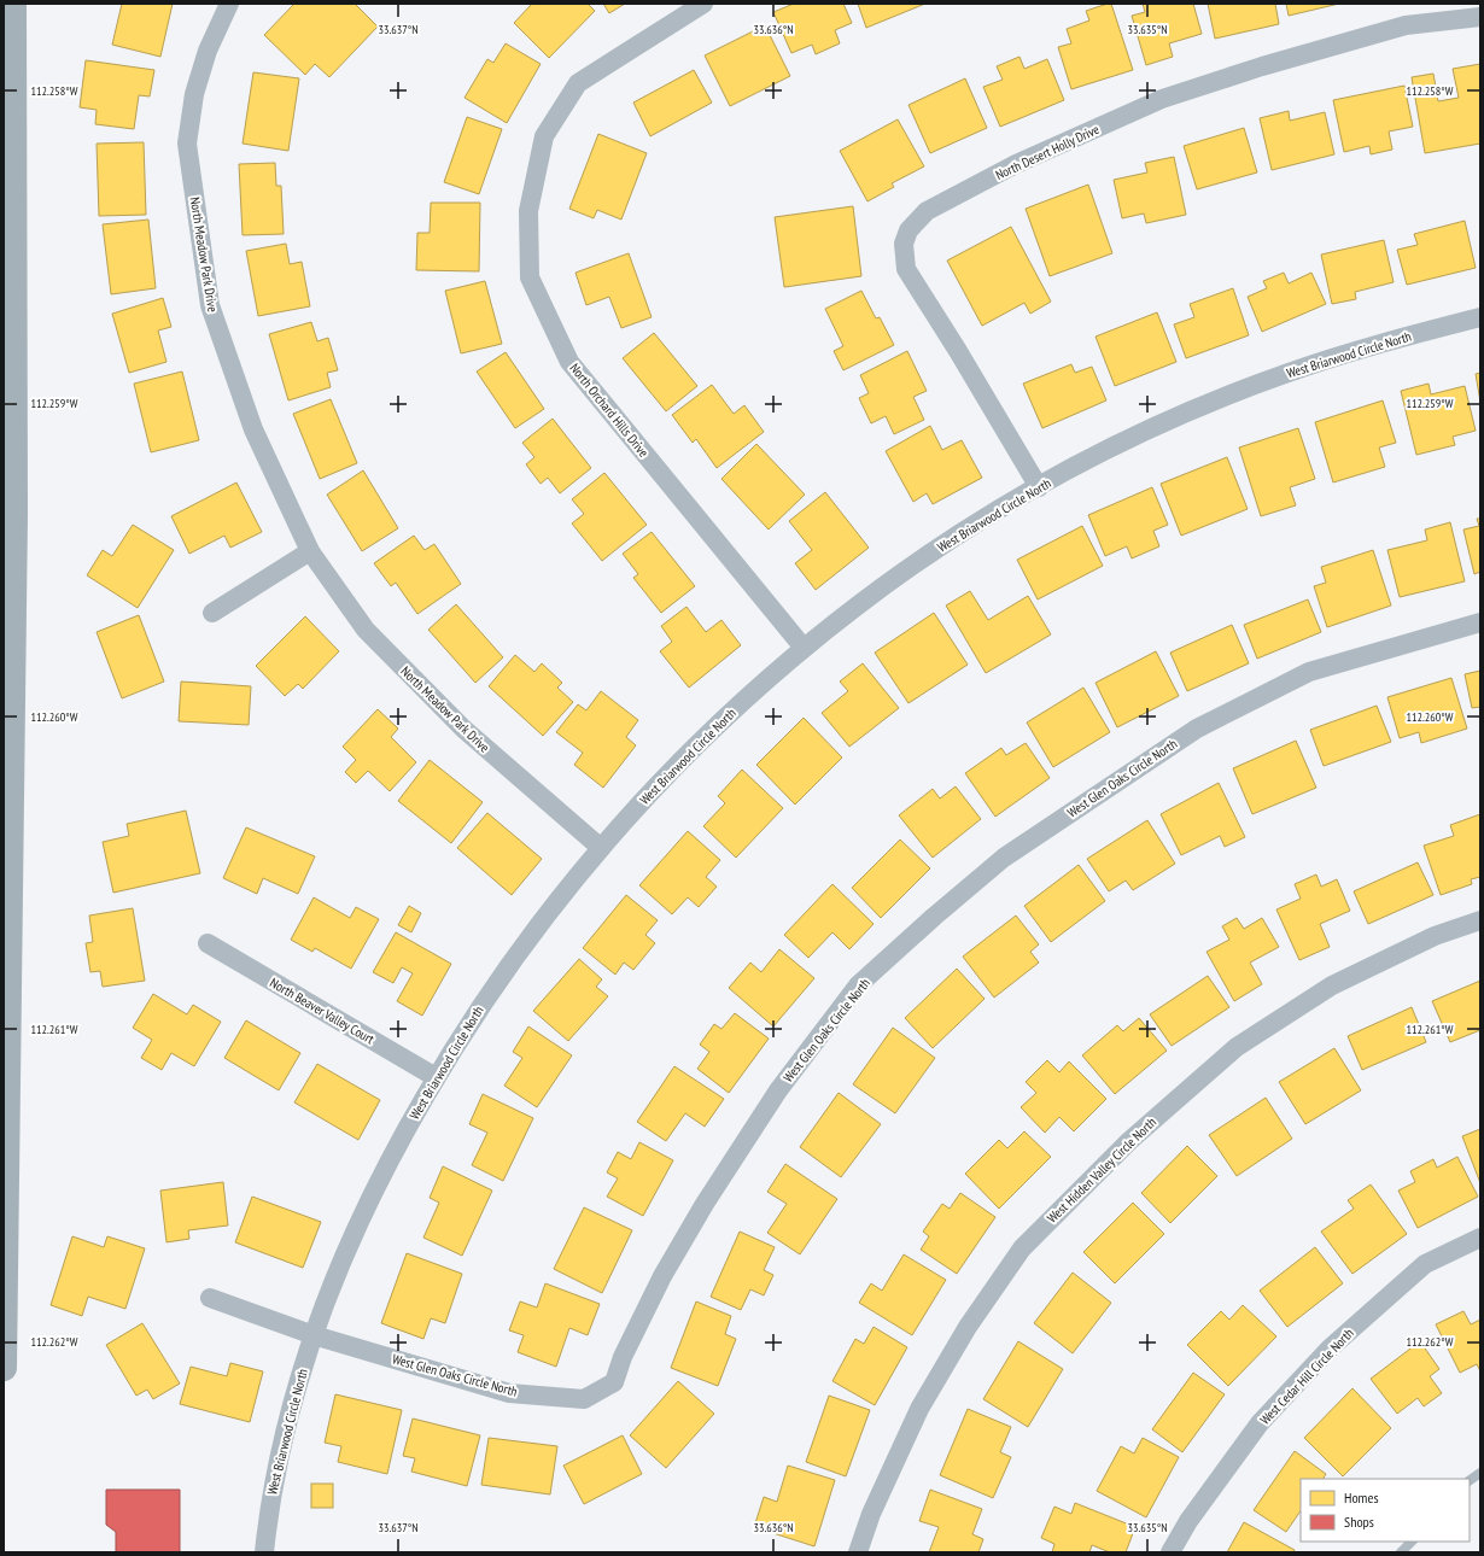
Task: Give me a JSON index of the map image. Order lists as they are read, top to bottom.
{
  "streets": {
    "street": [
      "North Desert Holly Drive",
      "North Meadow Park Drive",
      "West Briarwood Circle North",
      "North Orchard Hills Drive",
      "West Glen Oaks Circle North",
      "North Beaver Valley Court",
      "West Hidden Valley Circle North",
      "West Cedar Hill Circle North"
    ]
  },
  "crossings": [
    ["North Desert Holly Drive", "West Briarwood Circle North"],
    ["North Meadow Park Drive", "West Briarwood Circle North"],
    ["West Briarwood Circle North", "North Orchard Hills Drive"],
    ["West Briarwood Circle North", "West Glen Oaks Circle North"],
    ["West Briarwood Circle North", "North Beaver Valley Court"]
  ],
  "legend": ["Homes", "Shops"],
  "coordinates": [
    "33.637°N",
    "33.636°N",
    "33.635°N",
    "112.258°W",
    "112.259°W",
    "112.260°W",
    "112.261°W",
    "112.262°W"
  ]
}
